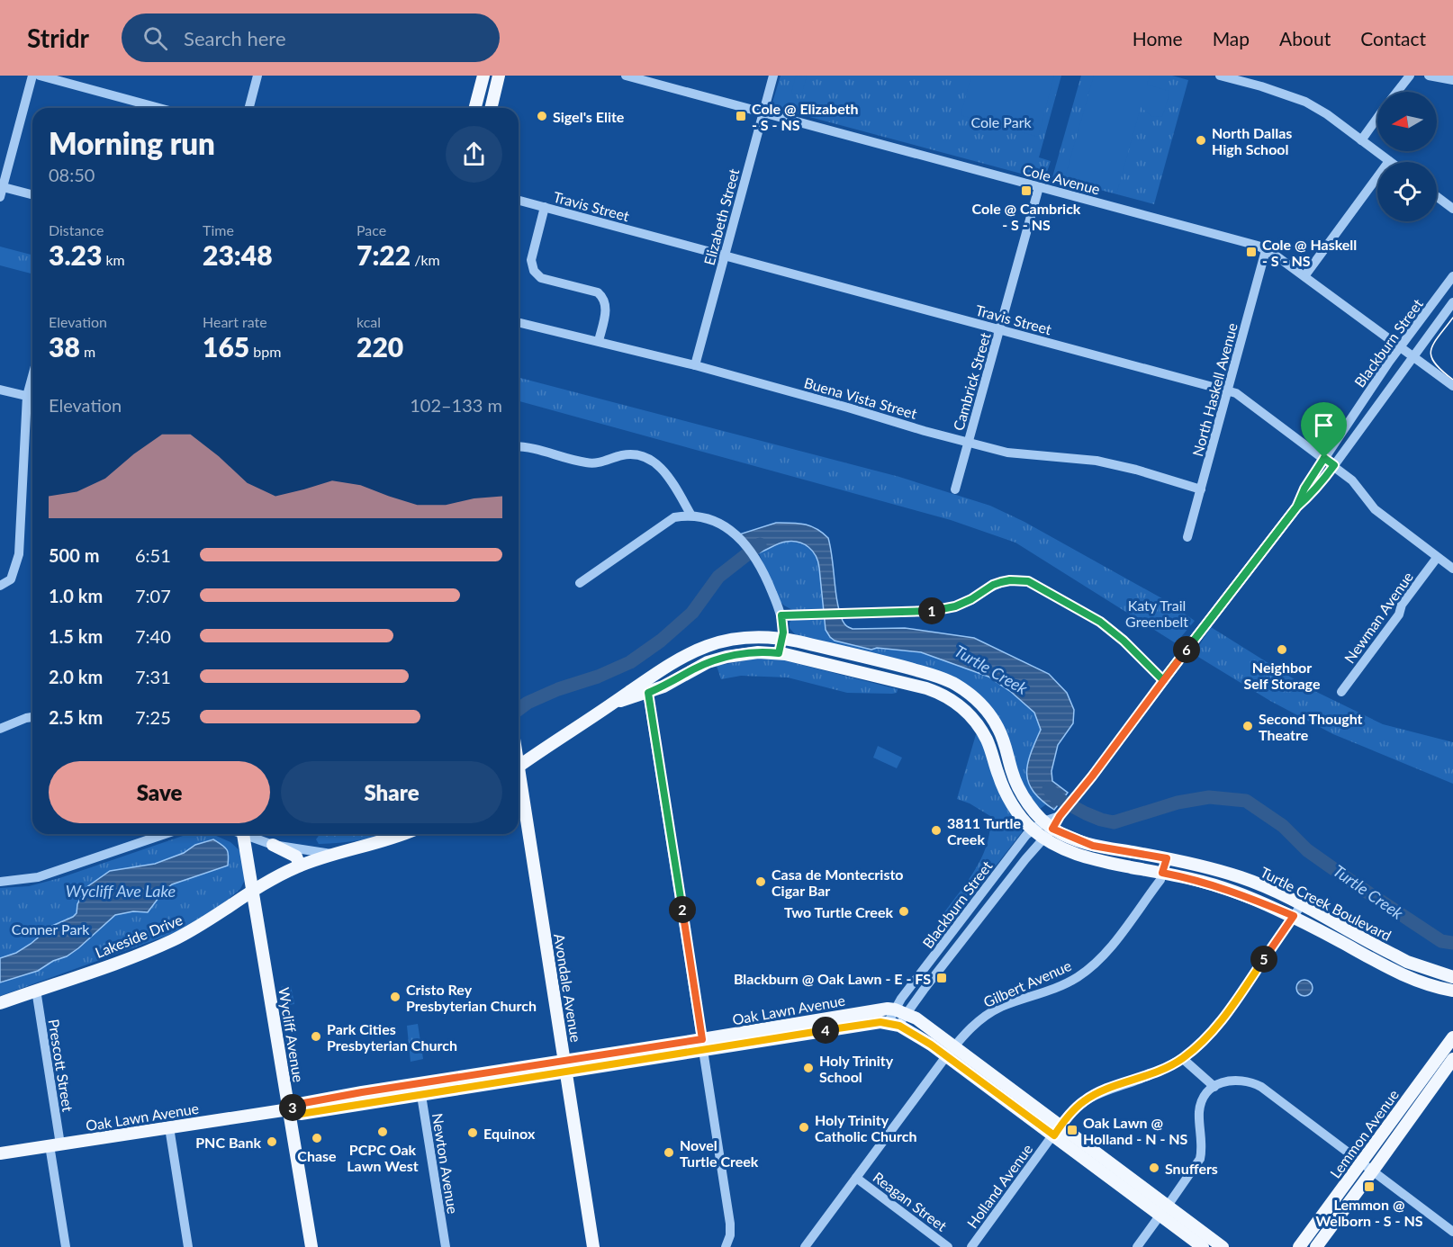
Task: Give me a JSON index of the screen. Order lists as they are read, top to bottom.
{
  "streets": {
    "main road": [
      "Turtle Creek Boulevard",
      "Lakeside Drive",
      "Avondale Avenue",
      "Oak Lawn Avenue",
      "Wycliff Avenue",
      "Lemmon Avenue"
    ],
    "street": [
      "Cole Avenue",
      "Travis Street",
      "Elizabeth Street",
      "Blackburn Street",
      "Cambrick Street",
      "North Haskell Avenue",
      "Buena Vista Street",
      "Newman Avenue",
      "Gilbert Avenue",
      "Prescott Street",
      "Newton Avenue",
      "Holland Avenue",
      "Reagan Street"
    ]
  },
  "crossings": [
    ["Cole Avenue", "Elizabeth Street"],
    ["Cole Avenue", "Blackburn Street"],
    ["Cole Avenue", "Cambrick Street"],
    ["Cole Avenue", "North Haskell Avenue"],
    ["Travis Street", "Elizabeth Street"],
    ["Travis Street", "Blackburn Street"],
    ["Travis Street", "Cambrick Street"],
    ["Travis Street", "North Haskell Avenue"],
    ["Travis Street", "Newman Avenue"],
    ["Elizabeth Street", "Buena Vista Street"],
    ["Blackburn Street", "Turtle Creek Boulevard"],
    ["Blackburn Street", "Oak Lawn Avenue"],
    ["Cambrick Street", "Buena Vista Street"],
    ["North Haskell Avenue", "Buena Vista Street"],
    ["Turtle Creek Boulevard", "Gilbert Avenue"],
    ["Turtle Creek Boulevard", "Holland Avenue"],
    ["Lakeside Drive", "Wycliff Avenue"],
    ["Lakeside Drive", "Prescott Street"],
    ["Gilbert Avenue", "Reagan Street"],
    ["Avondale Avenue", "Oak Lawn Avenue"],
    ["Oak Lawn Avenue", "Wycliff Avenue"],
    ["Oak Lawn Avenue", "Prescott Street"],
    ["Oak Lawn Avenue", "Newton Avenue"]
  ],
  "water": ["Turtle Creek", "Wycliff Ave Lake"],
  "parks": ["Cole Park", "Katy Trail Greenbelt", "Conner Park"],
  "places": {
    "other": [
      "Sigel's Elite",
      "North Dallas High School",
      "Neighbor Self Storage",
      "Second Thought Theatre",
      "3811 Turtle Creek",
      "Casa de Montecristo Cigar Bar",
      "Two Turtle Creek",
      "Cristo Rey Presbyterian Church",
      "Park Cities Presbyterian Church",
      "Holy Trinity School",
      "Holy Trinity Catholic Church",
      "PCPC Oak Lawn West",
      "Equinox",
      "Chase",
      "PNC Bank",
      "Novel Turtle Creek",
      "Snuffers"
    ],
    "transit": [
      "Cole @ Elizabeth - S - NS",
      "Cole @ Cambrick - S - NS",
      "Cole @ Haskell - S - NS",
      "Blackburn @ Oak Lawn - E - FS",
      "Oak Lawn @ Holland - N - NS",
      "Lemmon @ Welborn - S - NS"
    ]
  },
  "north": "left",
  "page": {
    "header": "Stridr",
    "search": "Search here",
    "nav": [
      "Home",
      "Map",
      "About",
      "Contact"
    ],
    "heading": ["Morning run", "08:50"],
    "stats": [
      ["Distance", "3.23 km"],
      ["Time", "23:48"],
      ["Pace", "7:22 /km"],
      ["Elevation", "38 m"],
      ["Heart rate", "165 bpm"],
      ["kcal", "220"]
    ],
    "chart": ["Elevation", "102–133 m"],
    "list": [
      {
        "name": "500 m",
        "note": "6:51"
      },
      {
        "name": "1.0 km",
        "note": "7:07"
      },
      {
        "name": "1.5 km",
        "note": "7:40"
      },
      {
        "name": "2.0 km",
        "note": "7:31"
      },
      {
        "name": "2.5 km",
        "note": "7:25"
      }
    ],
    "pins": [
      "1",
      "6",
      "2",
      "5",
      "4",
      "3"
    ],
    "buttons": ["Save", "Share"]
  }
}
